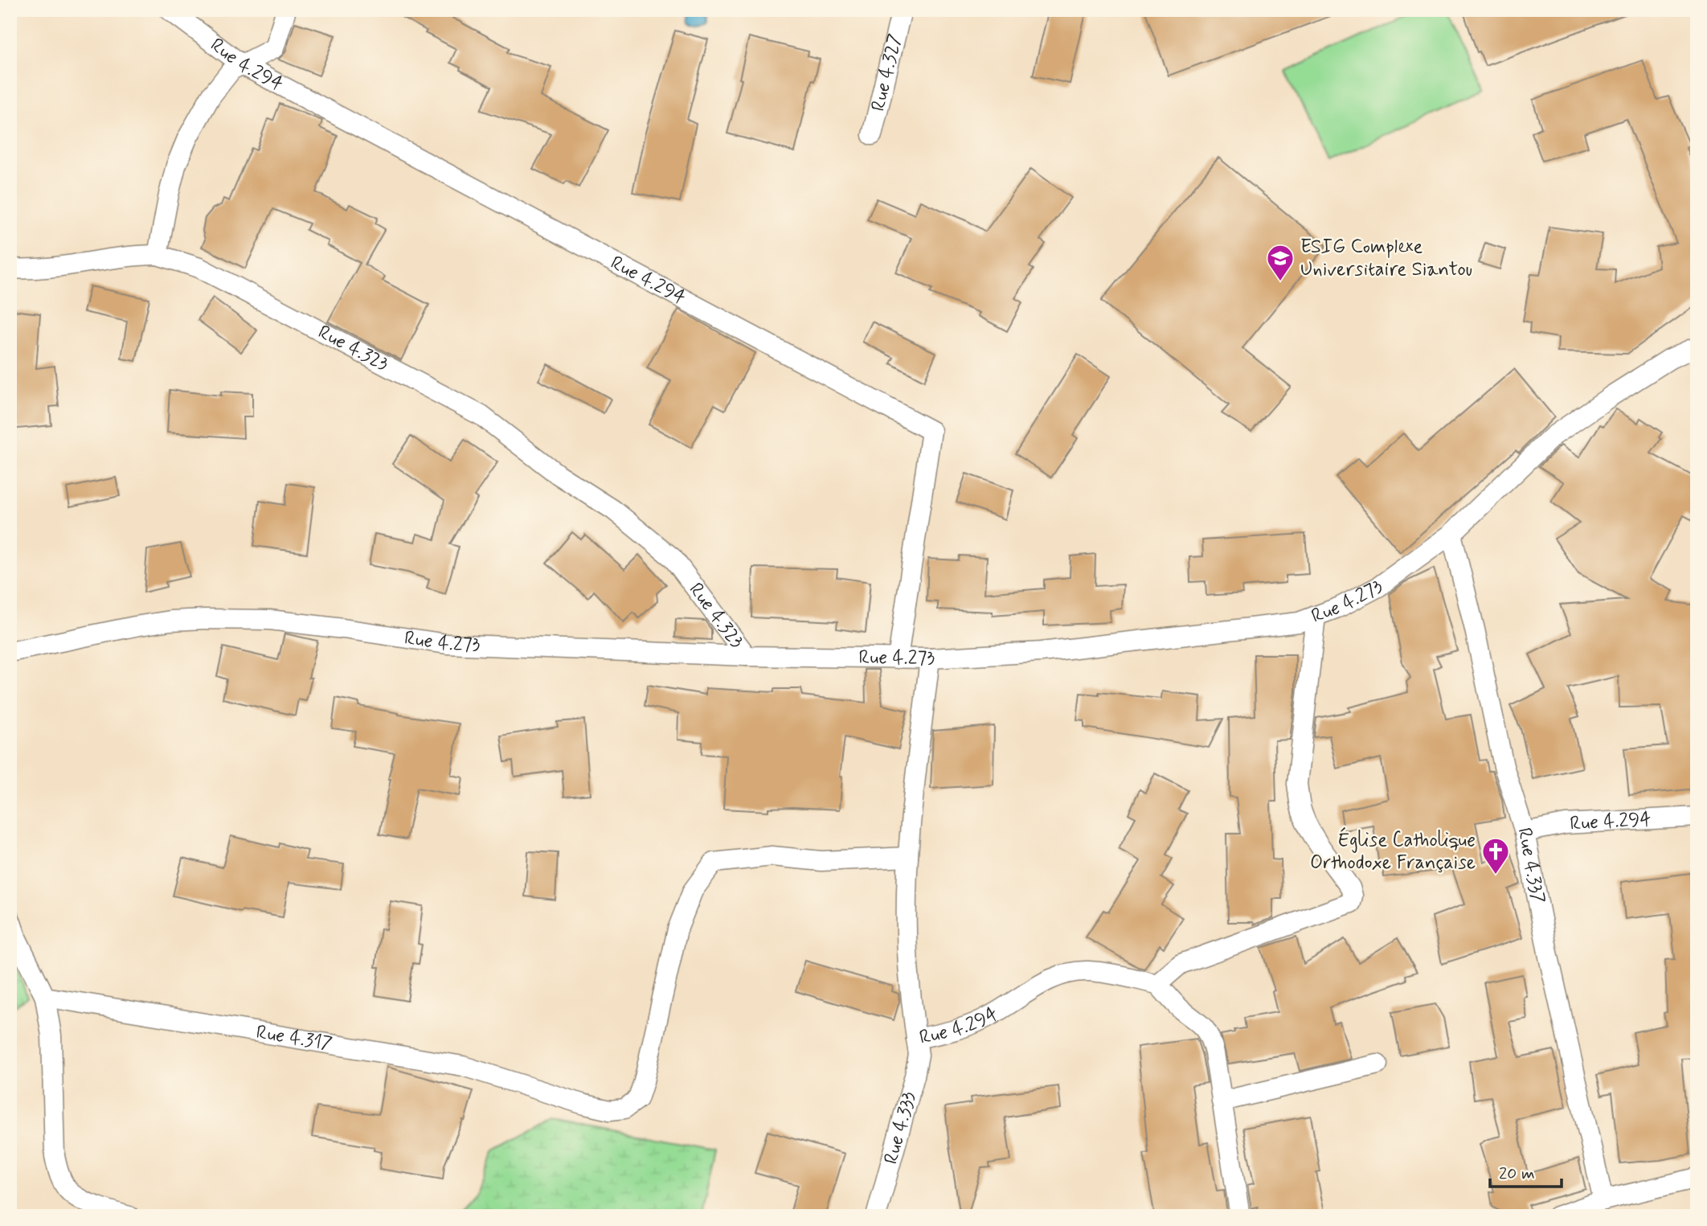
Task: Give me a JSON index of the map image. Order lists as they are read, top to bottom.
{
  "streets": {
    "street": [
      "Rue 4.294",
      "Rue 4.327",
      "Rue 4.323",
      "Rue 4.273",
      "Rue 4.337",
      "Rue 4.317",
      "Rue 4.333"
    ]
  },
  "crossings": [
    ["Rue 4.294", "Rue 4.273"],
    ["Rue 4.294", "Rue 4.337"],
    ["Rue 4.294", "Rue 4.317"],
    ["Rue 4.294", "Rue 4.333"],
    ["Rue 4.323", "Rue 4.273"],
    ["Rue 4.273", "Rue 4.337"]
  ],
  "places": {
    "school or university": ["ESIG Complexe Universitaire Siantou"],
    "church": ["Église Catholique Orthodoxe Française"]
  },
  "scale_bar": "20 m"
}
